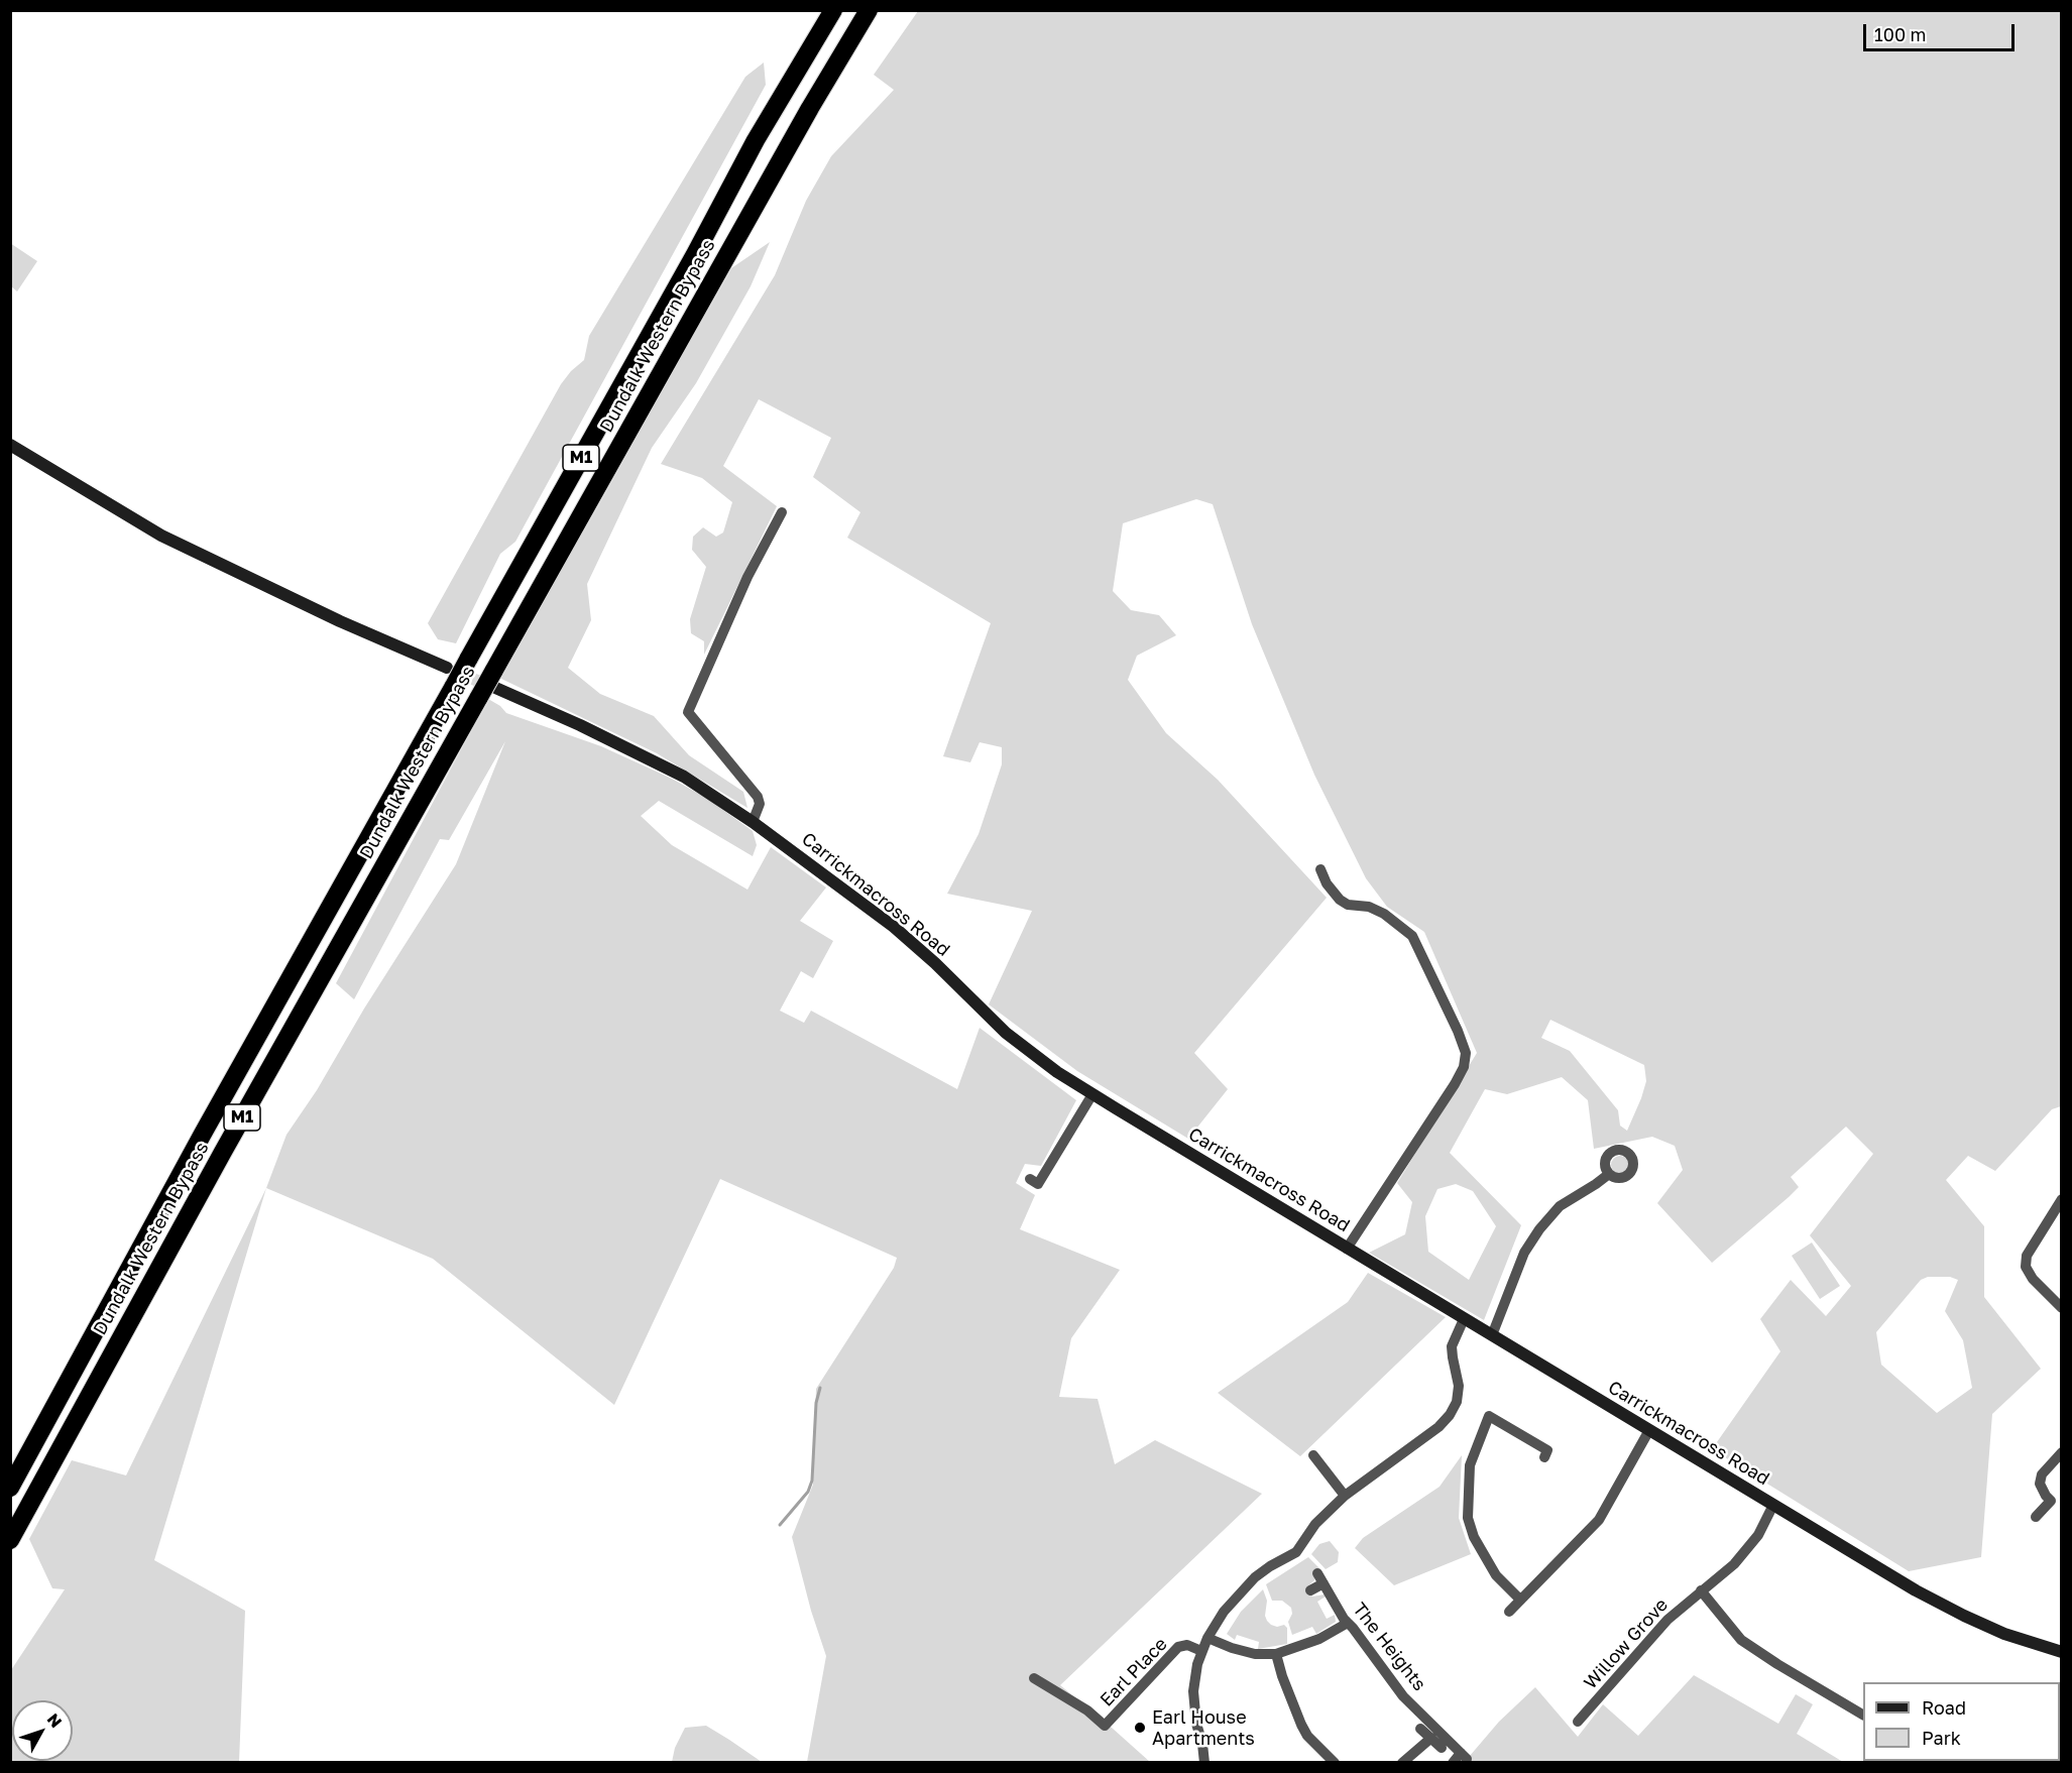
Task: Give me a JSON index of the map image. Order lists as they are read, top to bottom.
{
  "streets": {
    "highway": ["Dundalk Western Bypass", "M1"],
    "main road": ["Carrickmacross Road"],
    "street": ["Willow Grove", "The Heights", "Earl Place"]
  },
  "crossings": [
    ["Dundalk Western Bypass", "Carrickmacross Road"],
    ["Carrickmacross Road", "Willow Grove"]
  ],
  "places": ["Earl House Apartments"],
  "legend": ["Road", "Park"],
  "scale_bar": "100 m",
  "north": "top right"
}
